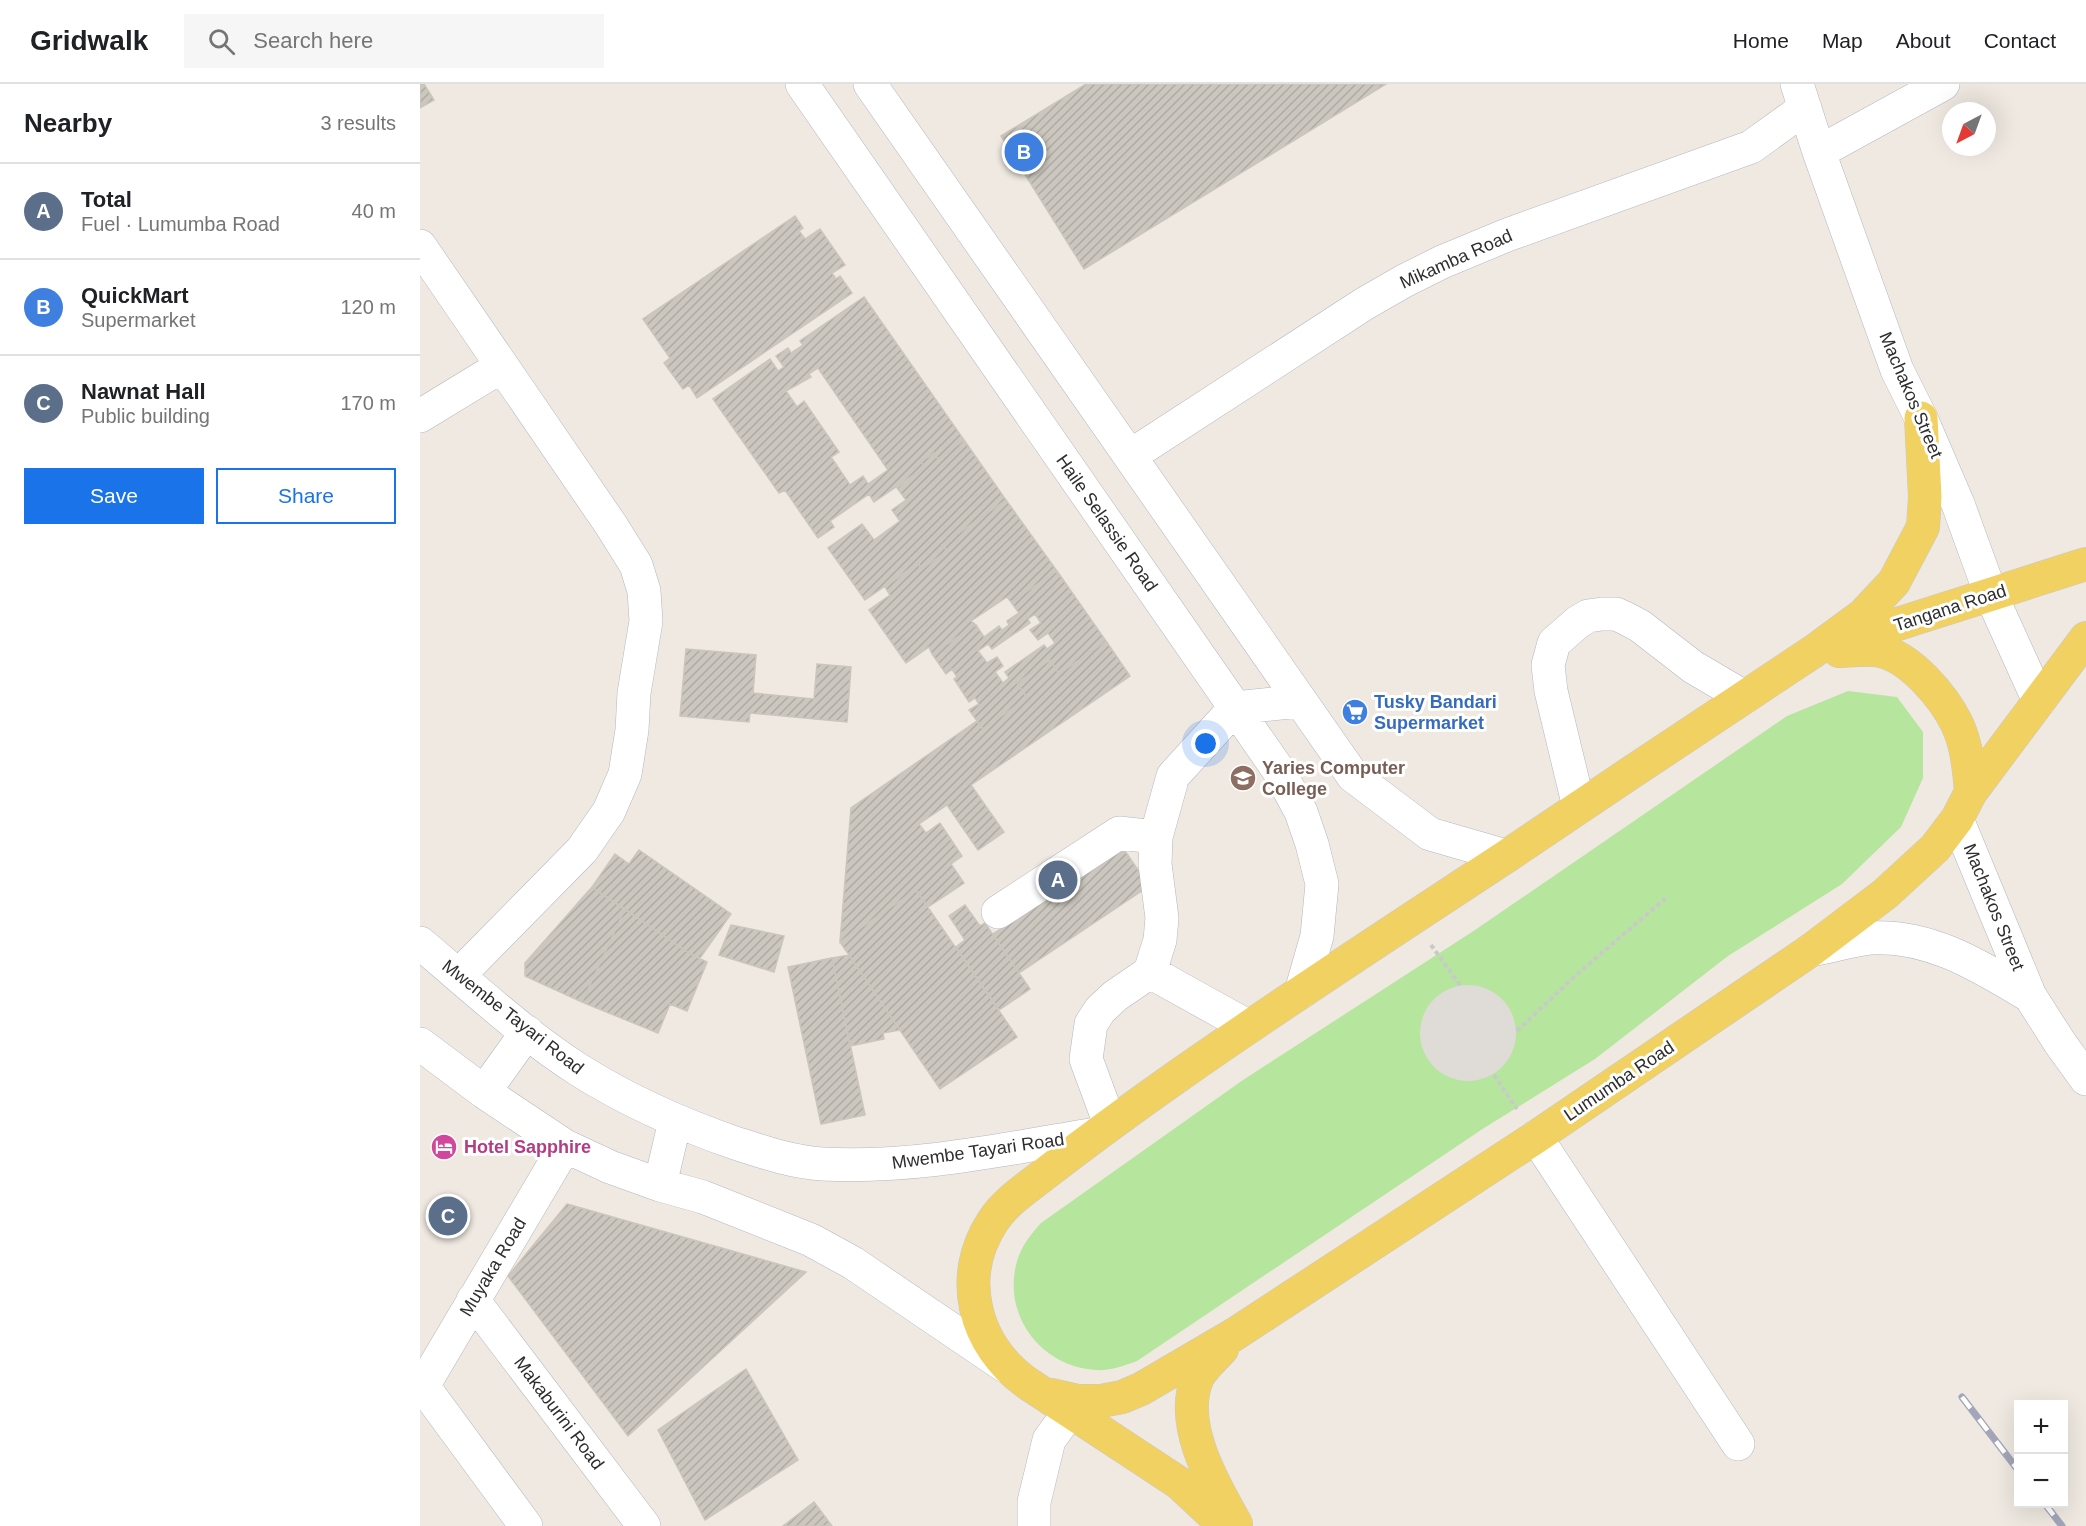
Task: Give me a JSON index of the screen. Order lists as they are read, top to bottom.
{
  "streets": {
    "main road": ["Tangana Road", "Lumumba Road"],
    "street": [
      "Mikamba Road",
      "Machakos Street",
      "Haile Selassie Road",
      "Mwembe Tayari Road",
      "Muyaka Road",
      "Makaburini Road"
    ]
  },
  "crossings": [
    ["Mikamba Road", "Machakos Street"],
    ["Machakos Street", "Tangana Road"],
    ["Machakos Street", "Lumumba Road"],
    ["Muyaka Road", "Makaburini Road"]
  ],
  "places": {
    "supermarket": ["Tusky Bandari Supermarket"],
    "school or university": ["Yaries Computer College"],
    "hotel": ["Hotel Sapphire"]
  },
  "north": "bottom left",
  "page": {
    "header": "Gridwalk",
    "search": "Search here",
    "nav": [
      "Home",
      "Map",
      "About",
      "Contact"
    ],
    "heading": ["Nearby", "3 results"],
    "pins": ["B", "A", "C"],
    "list": [
      {
        "mark": "A",
        "name": "Total",
        "note": "Fuel · Lumumba Road",
        "value": "40 m"
      },
      {
        "mark": "B",
        "name": "QuickMart",
        "note": "Supermarket",
        "value": "120 m"
      },
      {
        "mark": "C",
        "name": "Nawnat Hall",
        "note": "Public building",
        "value": "170 m"
      }
    ],
    "buttons": ["Save", "Share"],
    "map_buttons": ["+", "−"]
  }
}
